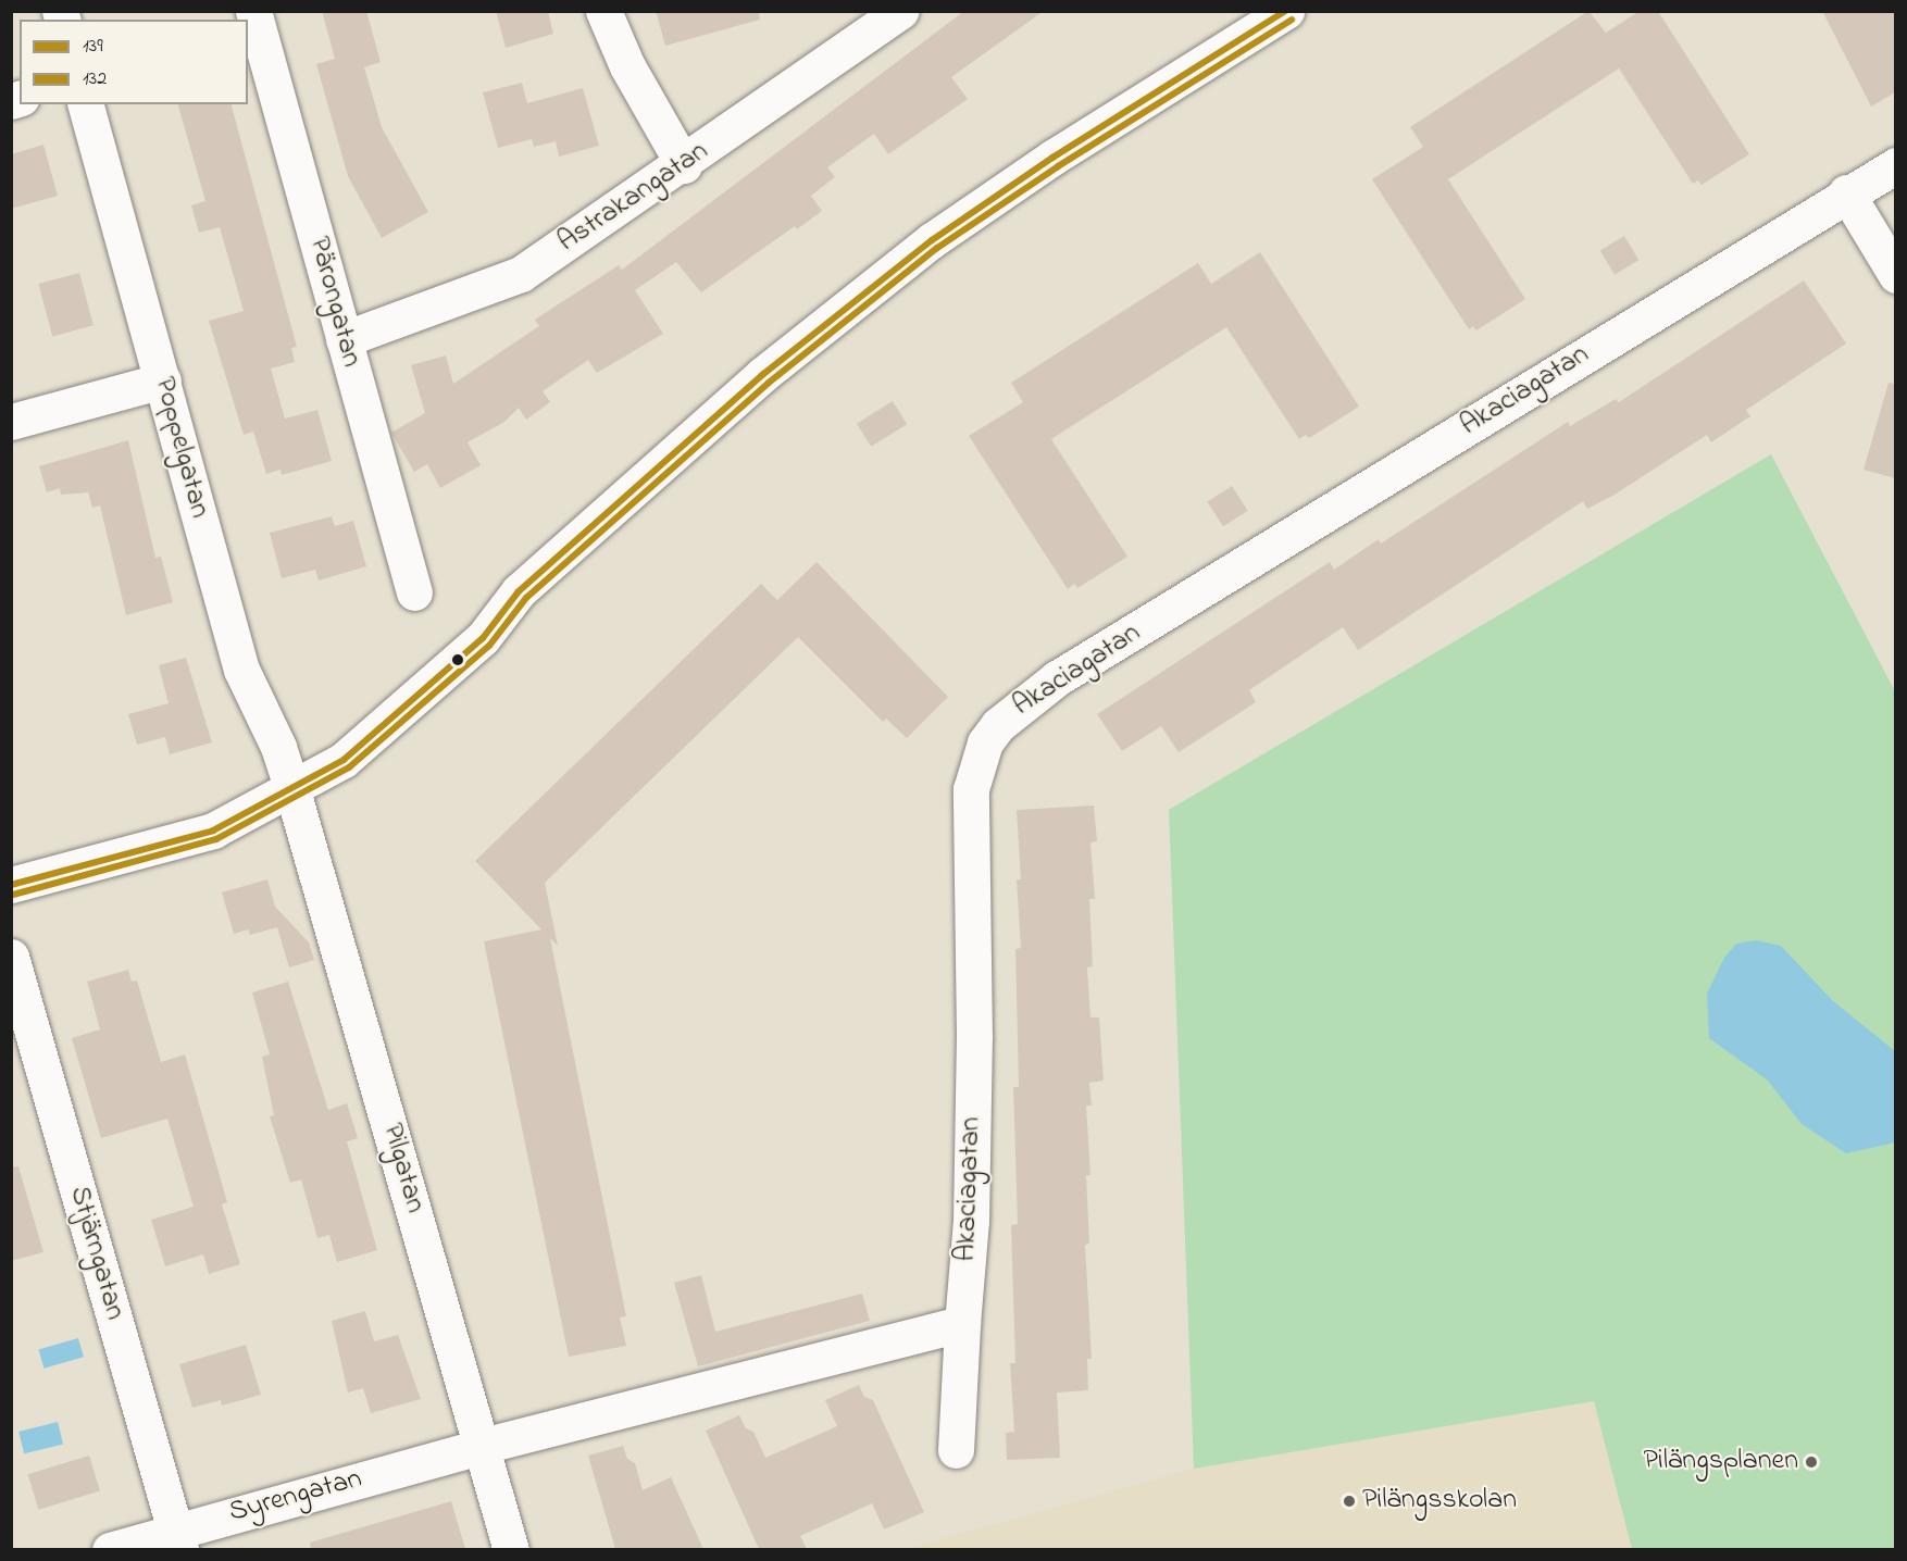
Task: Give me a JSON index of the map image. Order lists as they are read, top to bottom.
{
  "streets": {
    "street": [
      "Astrakangatan",
      "Pärongatan",
      "Akaciagatan",
      "Poppelgatan",
      "Pilgatan",
      "Stjärngatan",
      "Syrengatan"
    ]
  },
  "crossings": [
    ["Astrakangatan", "Pärongatan"],
    ["Poppelgatan", "Pilgatan"],
    ["Pilgatan", "Syrengatan"],
    ["Stjärngatan", "Syrengatan"]
  ],
  "places": ["Pilängsplanen", "Pilängsskolan"],
  "lines": ["transit line 139", "transit line 132"],
  "legend": ["139", "132"]
}
